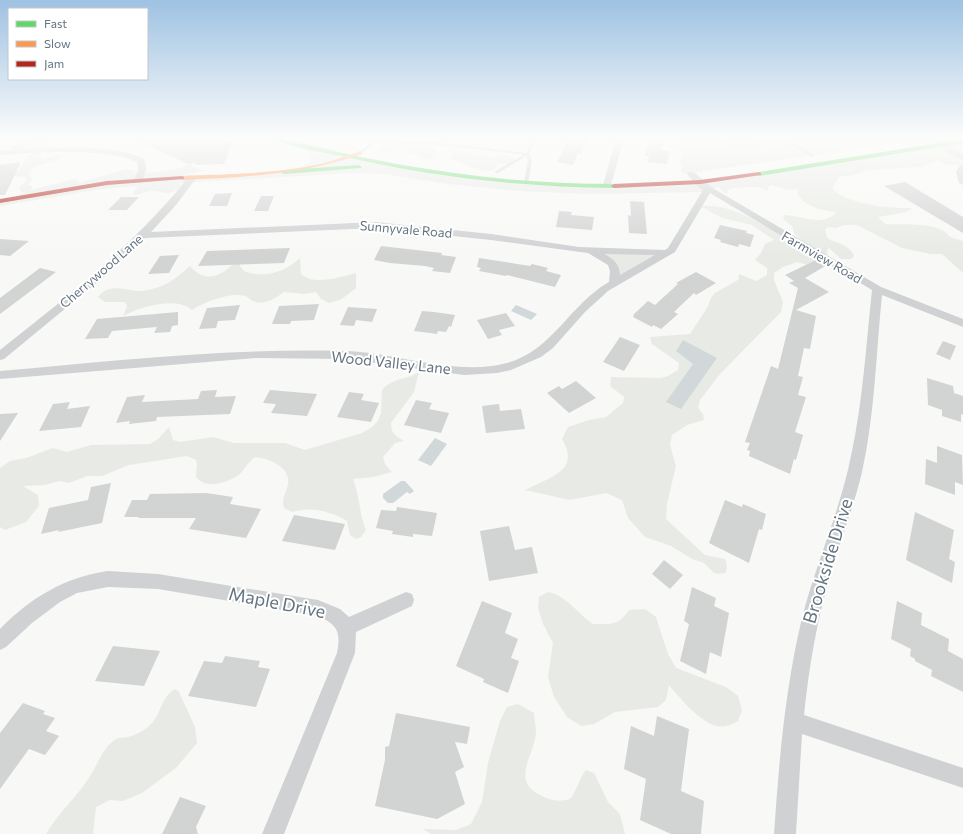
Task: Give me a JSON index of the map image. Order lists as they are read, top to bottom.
{
  "streets": {
    "street": [
      "Sunnyvale Road",
      "Farmview Road",
      "Cherrywood Lane",
      "Wood Valley Lane",
      "Brookside Drive",
      "Maple Drive"
    ]
  },
  "crossings": [
    ["Sunnyvale Road", "Cherrywood Lane"],
    ["Sunnyvale Road", "Wood Valley Lane"],
    ["Farmview Road", "Wood Valley Lane"],
    ["Farmview Road", "Brookside Drive"]
  ],
  "legend": ["Fast", "Slow", "Jam"]
}
